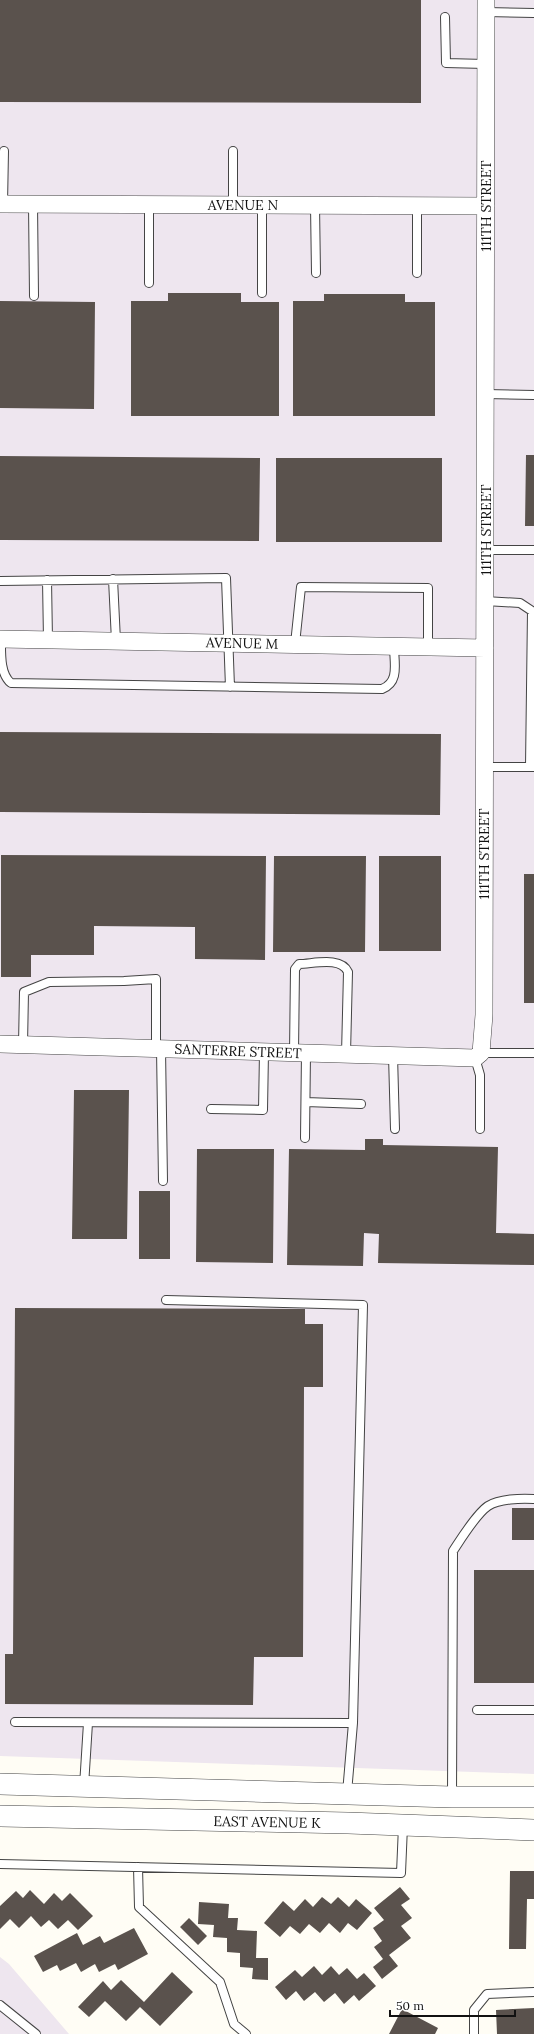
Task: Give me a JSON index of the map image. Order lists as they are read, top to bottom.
{
  "streets": {
    "street": [
      "AVENUE N",
      "111TH STREET",
      "AVENUE M",
      "SANTERRE STREET",
      "EAST AVENUE K"
    ]
  },
  "crossings": [
    ["AVENUE N", "111TH STREET"],
    ["111TH STREET", "AVENUE M"],
    ["111TH STREET", "SANTERRE STREET"]
  ],
  "scale_bar": "50 m"
}
